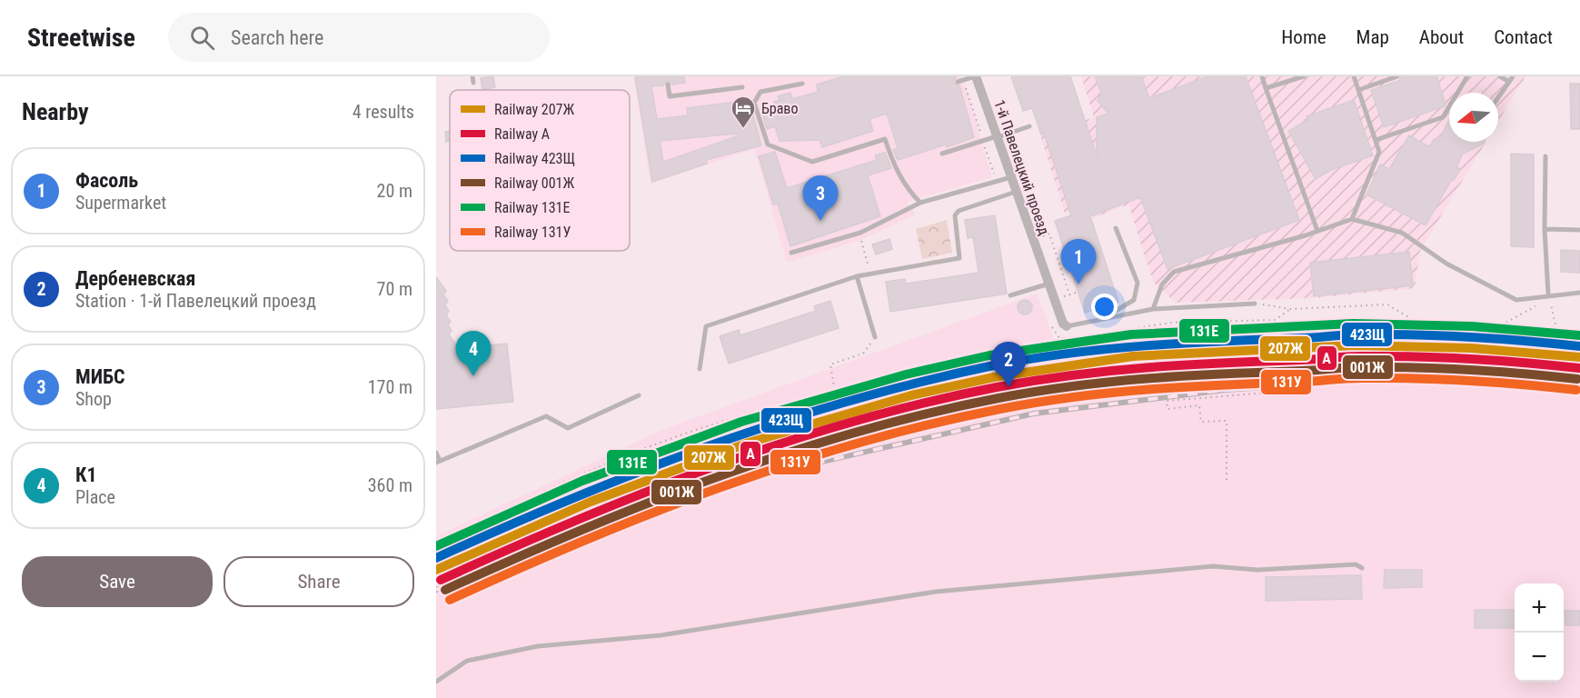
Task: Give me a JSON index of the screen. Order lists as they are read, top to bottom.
{
  "streets": {
    "street": ["1-й Павелецкий проезд"]
  },
  "places": {
    "hotel": ["Браво"]
  },
  "lines": [
    "rail line 131Е",
    "rail line 423Щ",
    "rail line 207Ж",
    "rail line A",
    "rail line 001Ж",
    "rail line 131У"
  ],
  "legend": [
    "Railway 207Ж",
    "Railway A",
    "Railway 423Щ",
    "Railway 001Ж",
    "Railway 131Е",
    "Railway 131У"
  ],
  "north": "left",
  "page": {
    "header": "Streetwise",
    "search": "Search here",
    "nav": [
      "Home",
      "Map",
      "About",
      "Contact"
    ],
    "heading": ["Nearby", "4 results"],
    "list": [
      {
        "mark": "1",
        "name": "Фасоль",
        "note": "Supermarket",
        "value": "20 m"
      },
      {
        "mark": "2",
        "name": "Дербеневская",
        "note": "Station · 1-й Павелецкий проезд",
        "value": "70 m"
      },
      {
        "mark": "3",
        "name": "МИБС",
        "note": "Shop",
        "value": "170 m"
      },
      {
        "mark": "4",
        "name": "К1",
        "note": "Place",
        "value": "360 m"
      }
    ],
    "pins": [
      "3",
      "1",
      "4",
      "2"
    ],
    "buttons": ["Save", "Share"],
    "map_buttons": ["+", "−"]
  }
}
